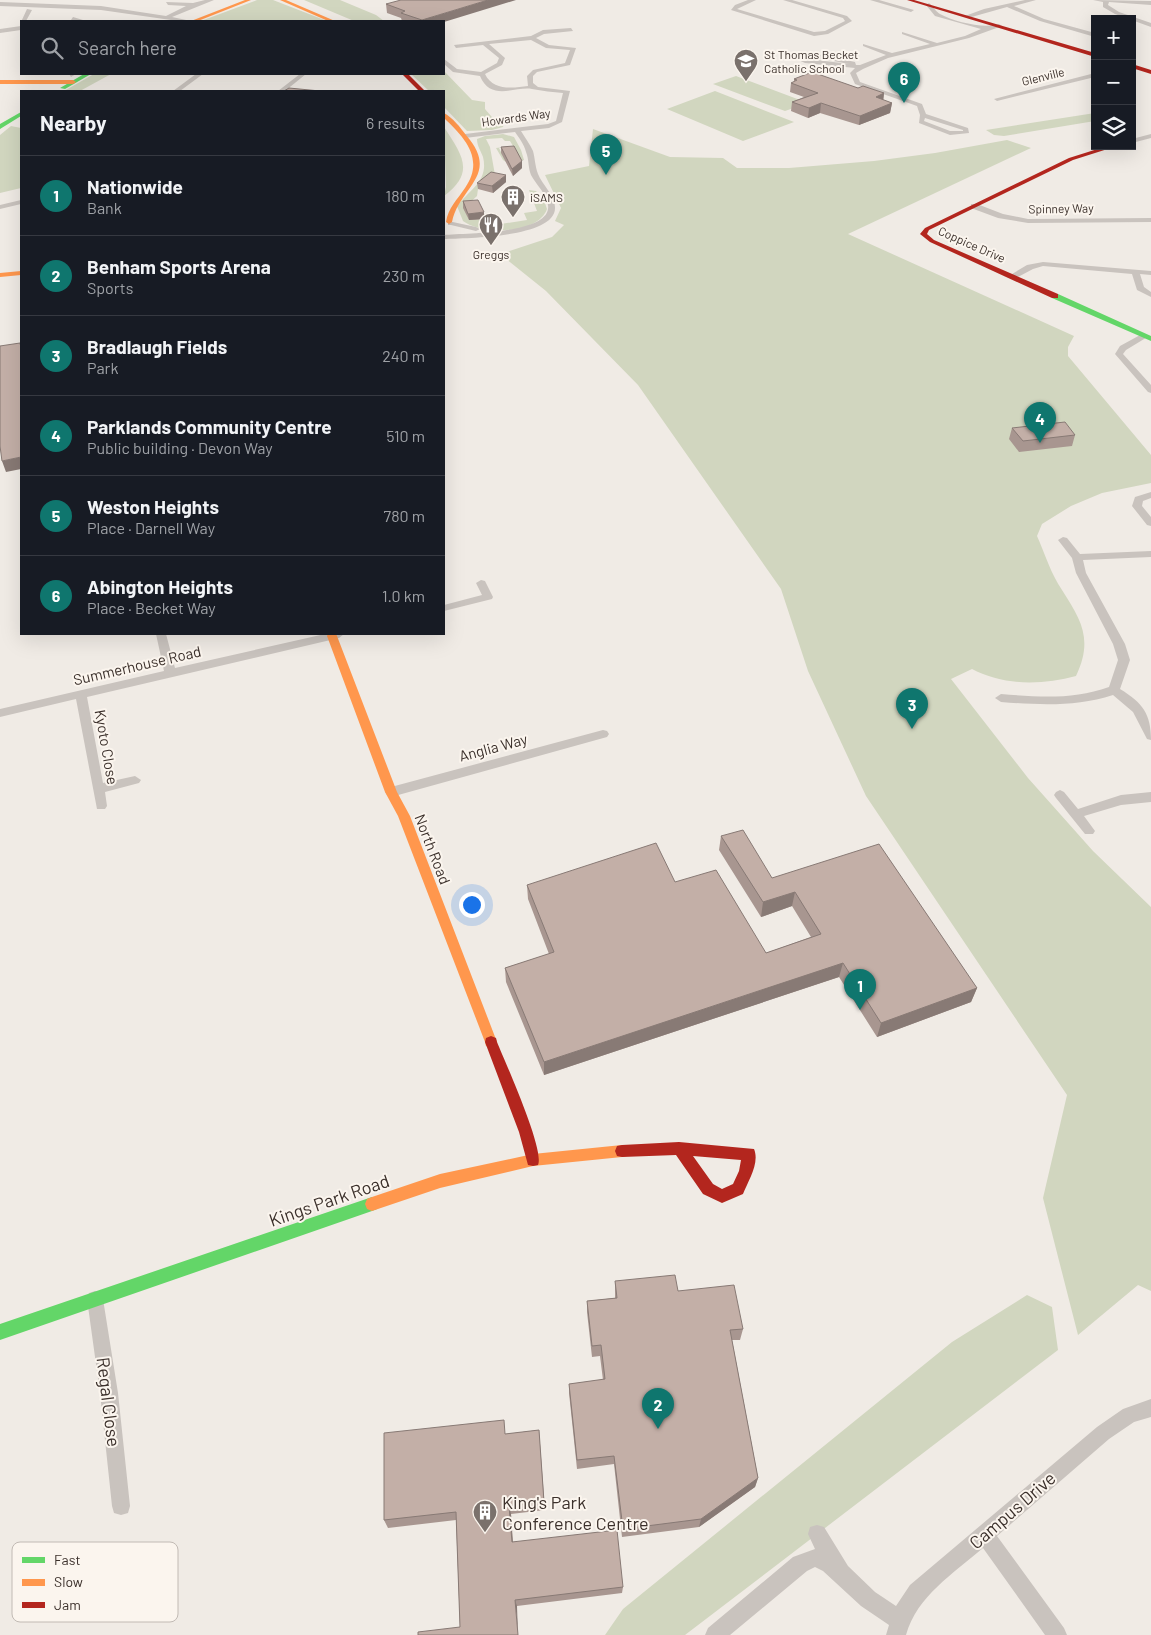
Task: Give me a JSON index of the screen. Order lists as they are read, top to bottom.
{
  "streets": {
    "street": [
      "Glenville",
      "Howards Way",
      "Spinney Way",
      "Coppice Drive",
      "Summerhouse Road",
      "Kyoto Close",
      "Anglia Way",
      "North Road",
      "Kings Park Road",
      "Regal Close",
      "Campus Drive"
    ]
  },
  "crossings": [
    ["Spinney Way", "Coppice Drive"],
    ["Summerhouse Road", "Kyoto Close"],
    ["Summerhouse Road", "North Road"],
    ["Anglia Way", "North Road"],
    ["North Road", "Kings Park Road"],
    ["Kings Park Road", "Regal Close"]
  ],
  "places": {
    "school or university": ["St Thomas Becket Catholic School"],
    "building": ["iSAMS", "King's Park Conference Centre"],
    "restaurant": ["Greggs"]
  },
  "legend": ["Fast", "Slow", "Jam"],
  "page": {
    "map_buttons": ["+", "−"],
    "search": "Search here",
    "pins": [
      "6",
      "5",
      "4",
      "3",
      "1",
      "2"
    ],
    "heading": ["Nearby", "6 results"],
    "list": [
      {
        "mark": "1",
        "name": "Nationwide",
        "note": "Bank",
        "value": "180 m"
      },
      {
        "mark": "2",
        "name": "Benham Sports Arena",
        "note": "Sports",
        "value": "230 m"
      },
      {
        "mark": "3",
        "name": "Bradlaugh Fields",
        "note": "Park",
        "value": "240 m"
      },
      {
        "mark": "4",
        "name": "Parklands Community Centre",
        "note": "Public building · Devon Way",
        "value": "510 m"
      },
      {
        "mark": "5",
        "name": "Weston Heights",
        "note": "Place · Darnell Way",
        "value": "780 m"
      },
      {
        "mark": "6",
        "name": "Abington Heights",
        "note": "Place · Becket Way",
        "value": "1.0 km"
      }
    ]
  }
}
